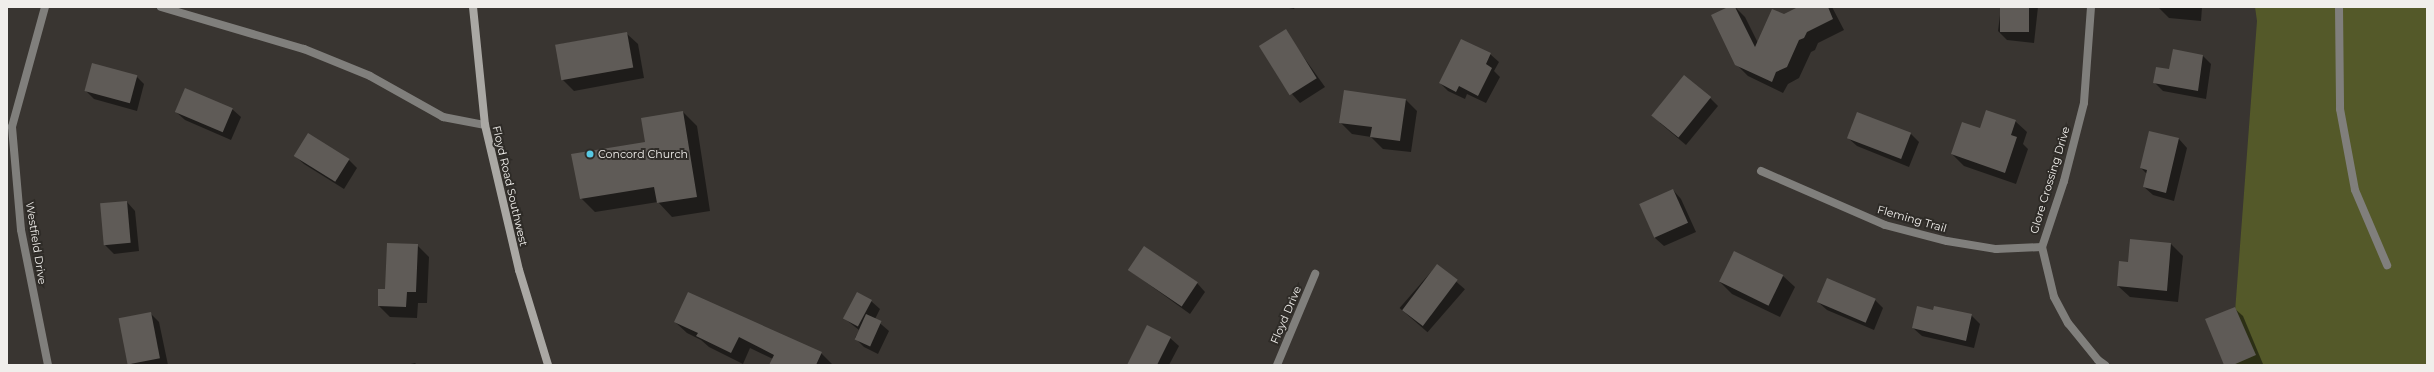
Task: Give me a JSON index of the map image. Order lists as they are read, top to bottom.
{
  "streets": {
    "main road": ["Floyd Road Southwest"],
    "street": [
      "Glore Crossing Drive",
      "Fleming Trail",
      "Westfield Drive",
      "Floyd Drive"
    ]
  },
  "crossings": [
    ["Glore Crossing Drive", "Fleming Trail"]
  ],
  "places": ["Concord Church"]
}
